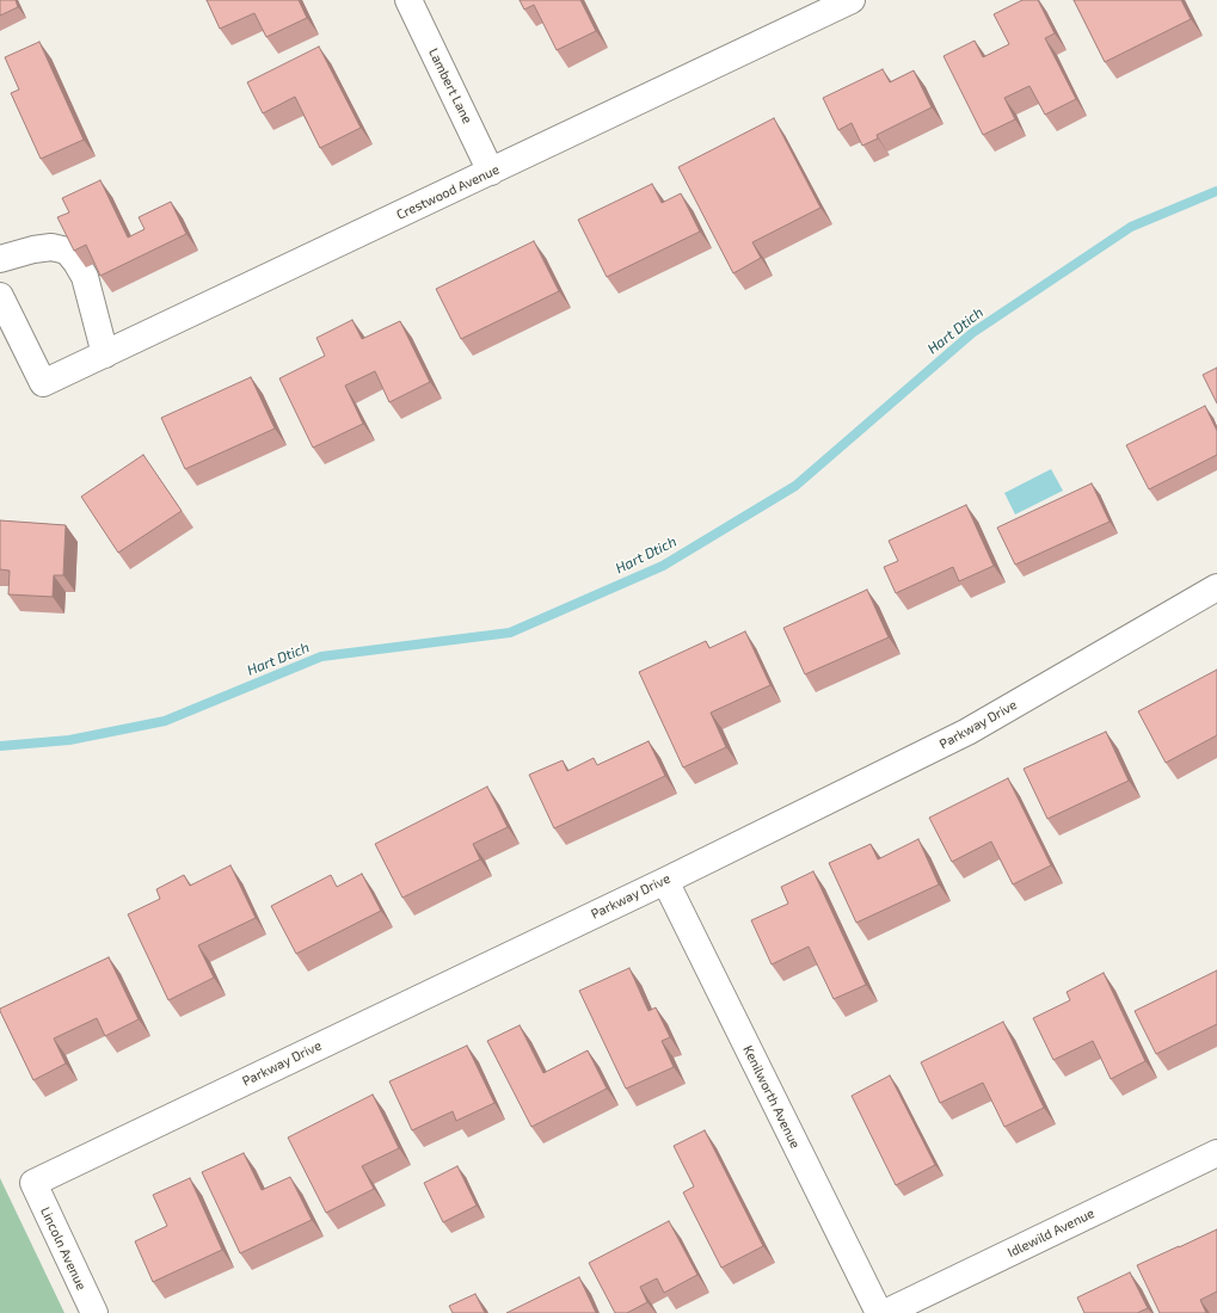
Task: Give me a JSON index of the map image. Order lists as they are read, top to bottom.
{
  "streets": {
    "street": [
      "Lambert Lane",
      "Crestwood Avenue",
      "Parkway Drive",
      "Kenilworth Avenue",
      "Idlewild Avenue",
      "Lincoln Avenue"
    ]
  },
  "crossings": [
    ["Lambert Lane", "Crestwood Avenue"],
    ["Parkway Drive", "Kenilworth Avenue"],
    ["Parkway Drive", "Lincoln Avenue"]
  ],
  "water": ["Hart Dtich"]
}
